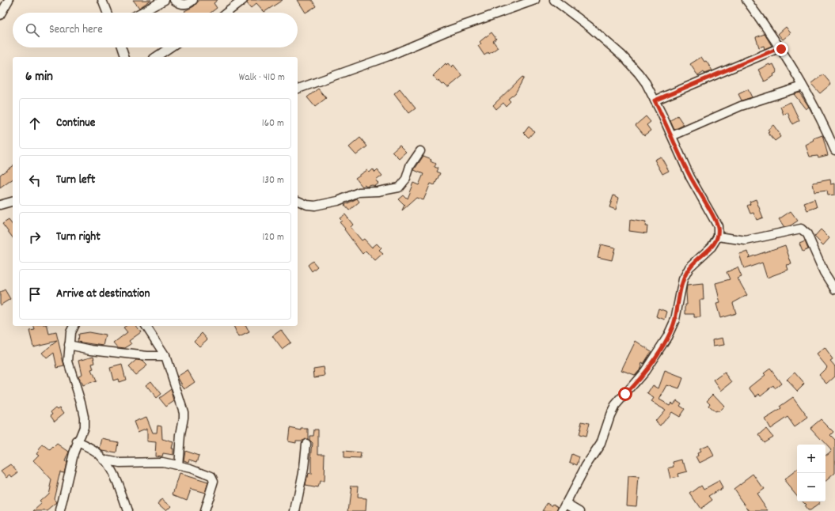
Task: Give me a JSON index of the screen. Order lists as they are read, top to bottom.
{
  "page": {
    "search": "Search here",
    "heading": ["6 min", "Walk · 410 m"],
    "list": [
      ["Continue", "160 m"],
      ["Turn left", "130 m"],
      ["Turn right", "120 m"],
      "Arrive at destination"
    ],
    "map_buttons": ["+", "−"]
  }
}
